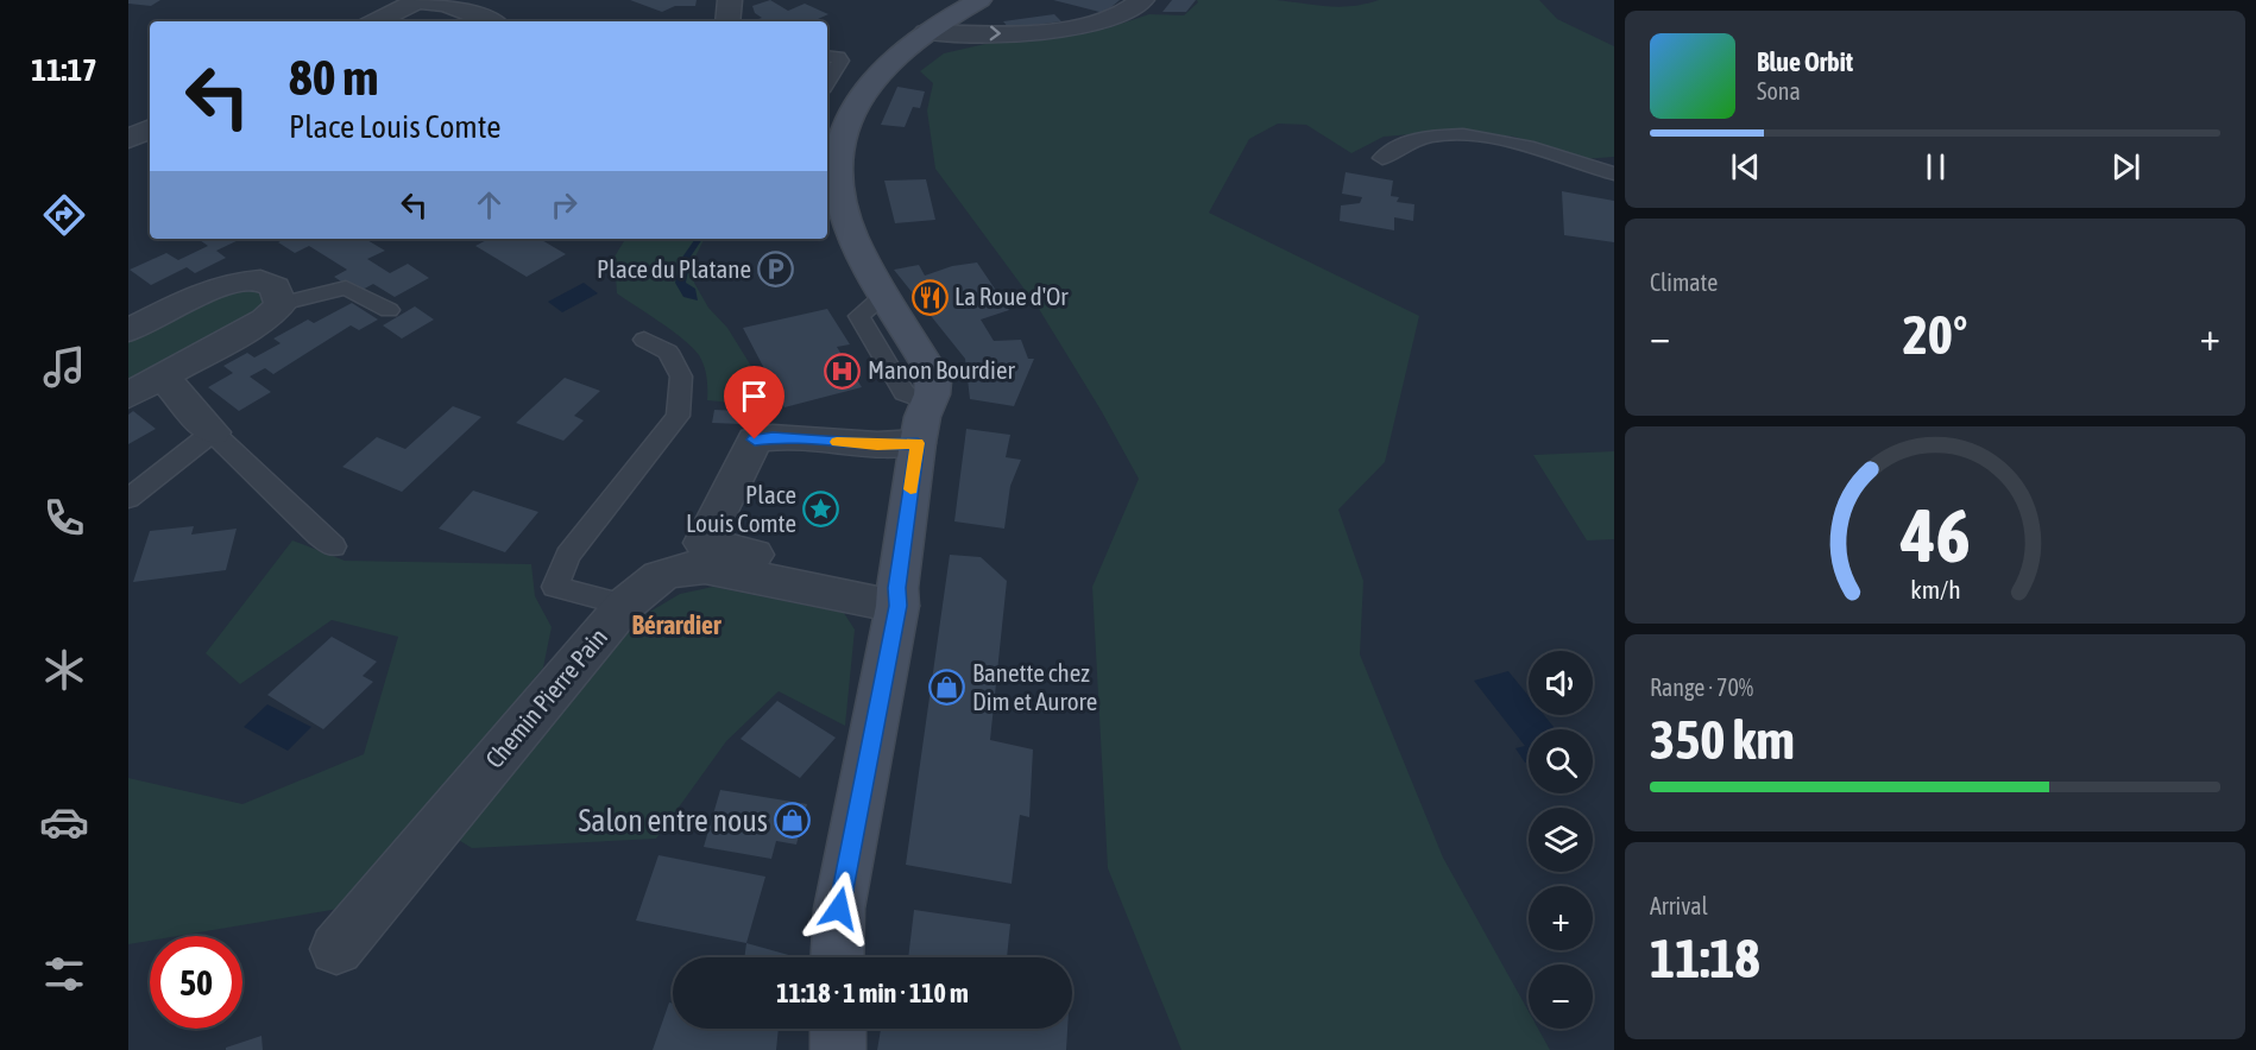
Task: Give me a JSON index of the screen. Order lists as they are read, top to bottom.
{
  "streets": {
    "street": ["Chemin Pierre Pain"]
  },
  "districts": ["Bérardier"],
  "places": {
    "parking": ["Place du Platane"],
    "restaurant": ["La Roue d'Or"],
    "hospital": ["Manon Bourdier"],
    "place": ["Place Louis Comte"],
    "shop": ["Banette chez Dim et Aurore", "Salon entre nous"]
  },
  "page": {
    "tabs": "11:17",
    "turn": ["80 m", "Place Louis Comte"],
    "song": ["Blue Orbit", "Sona"],
    "tile": [
      "Climate",
      ["Range · 70%", "350 km"],
      ["Arrival", "11:18"]
    ],
    "heat": ["−", "20°", "+"],
    "map_buttons": ["+", "−"],
    "limit": "50",
    "trip": "11:18 · 1 min · 110 m",
    "gauge": ["46", "km/h"]
  }
}
